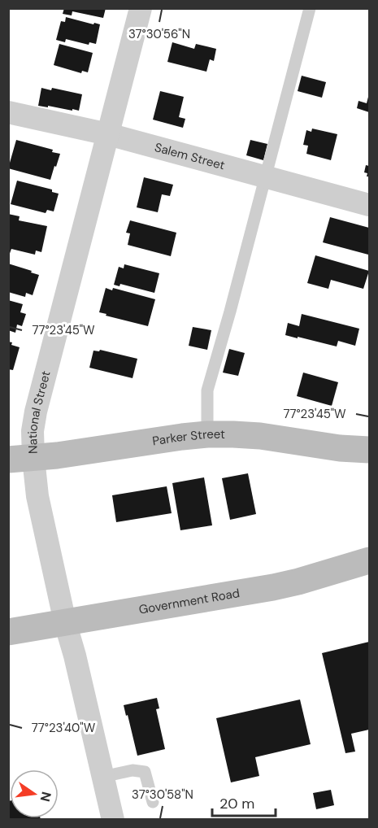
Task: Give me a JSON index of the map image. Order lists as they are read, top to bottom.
{
  "streets": {
    "main road": ["Parker Street", "Government Road"],
    "street": ["Salem Street", "National Street"]
  },
  "crossings": [
    ["Salem Street", "National Street"],
    ["National Street", "Parker Street"],
    ["National Street", "Government Road"]
  ],
  "scale_bar": "20 m",
  "north": "right",
  "coordinates": [
    "37°30'56\"N",
    "77°23'45\"W",
    "77°23'40\"W",
    "37°30'58\"N"
  ]
}
